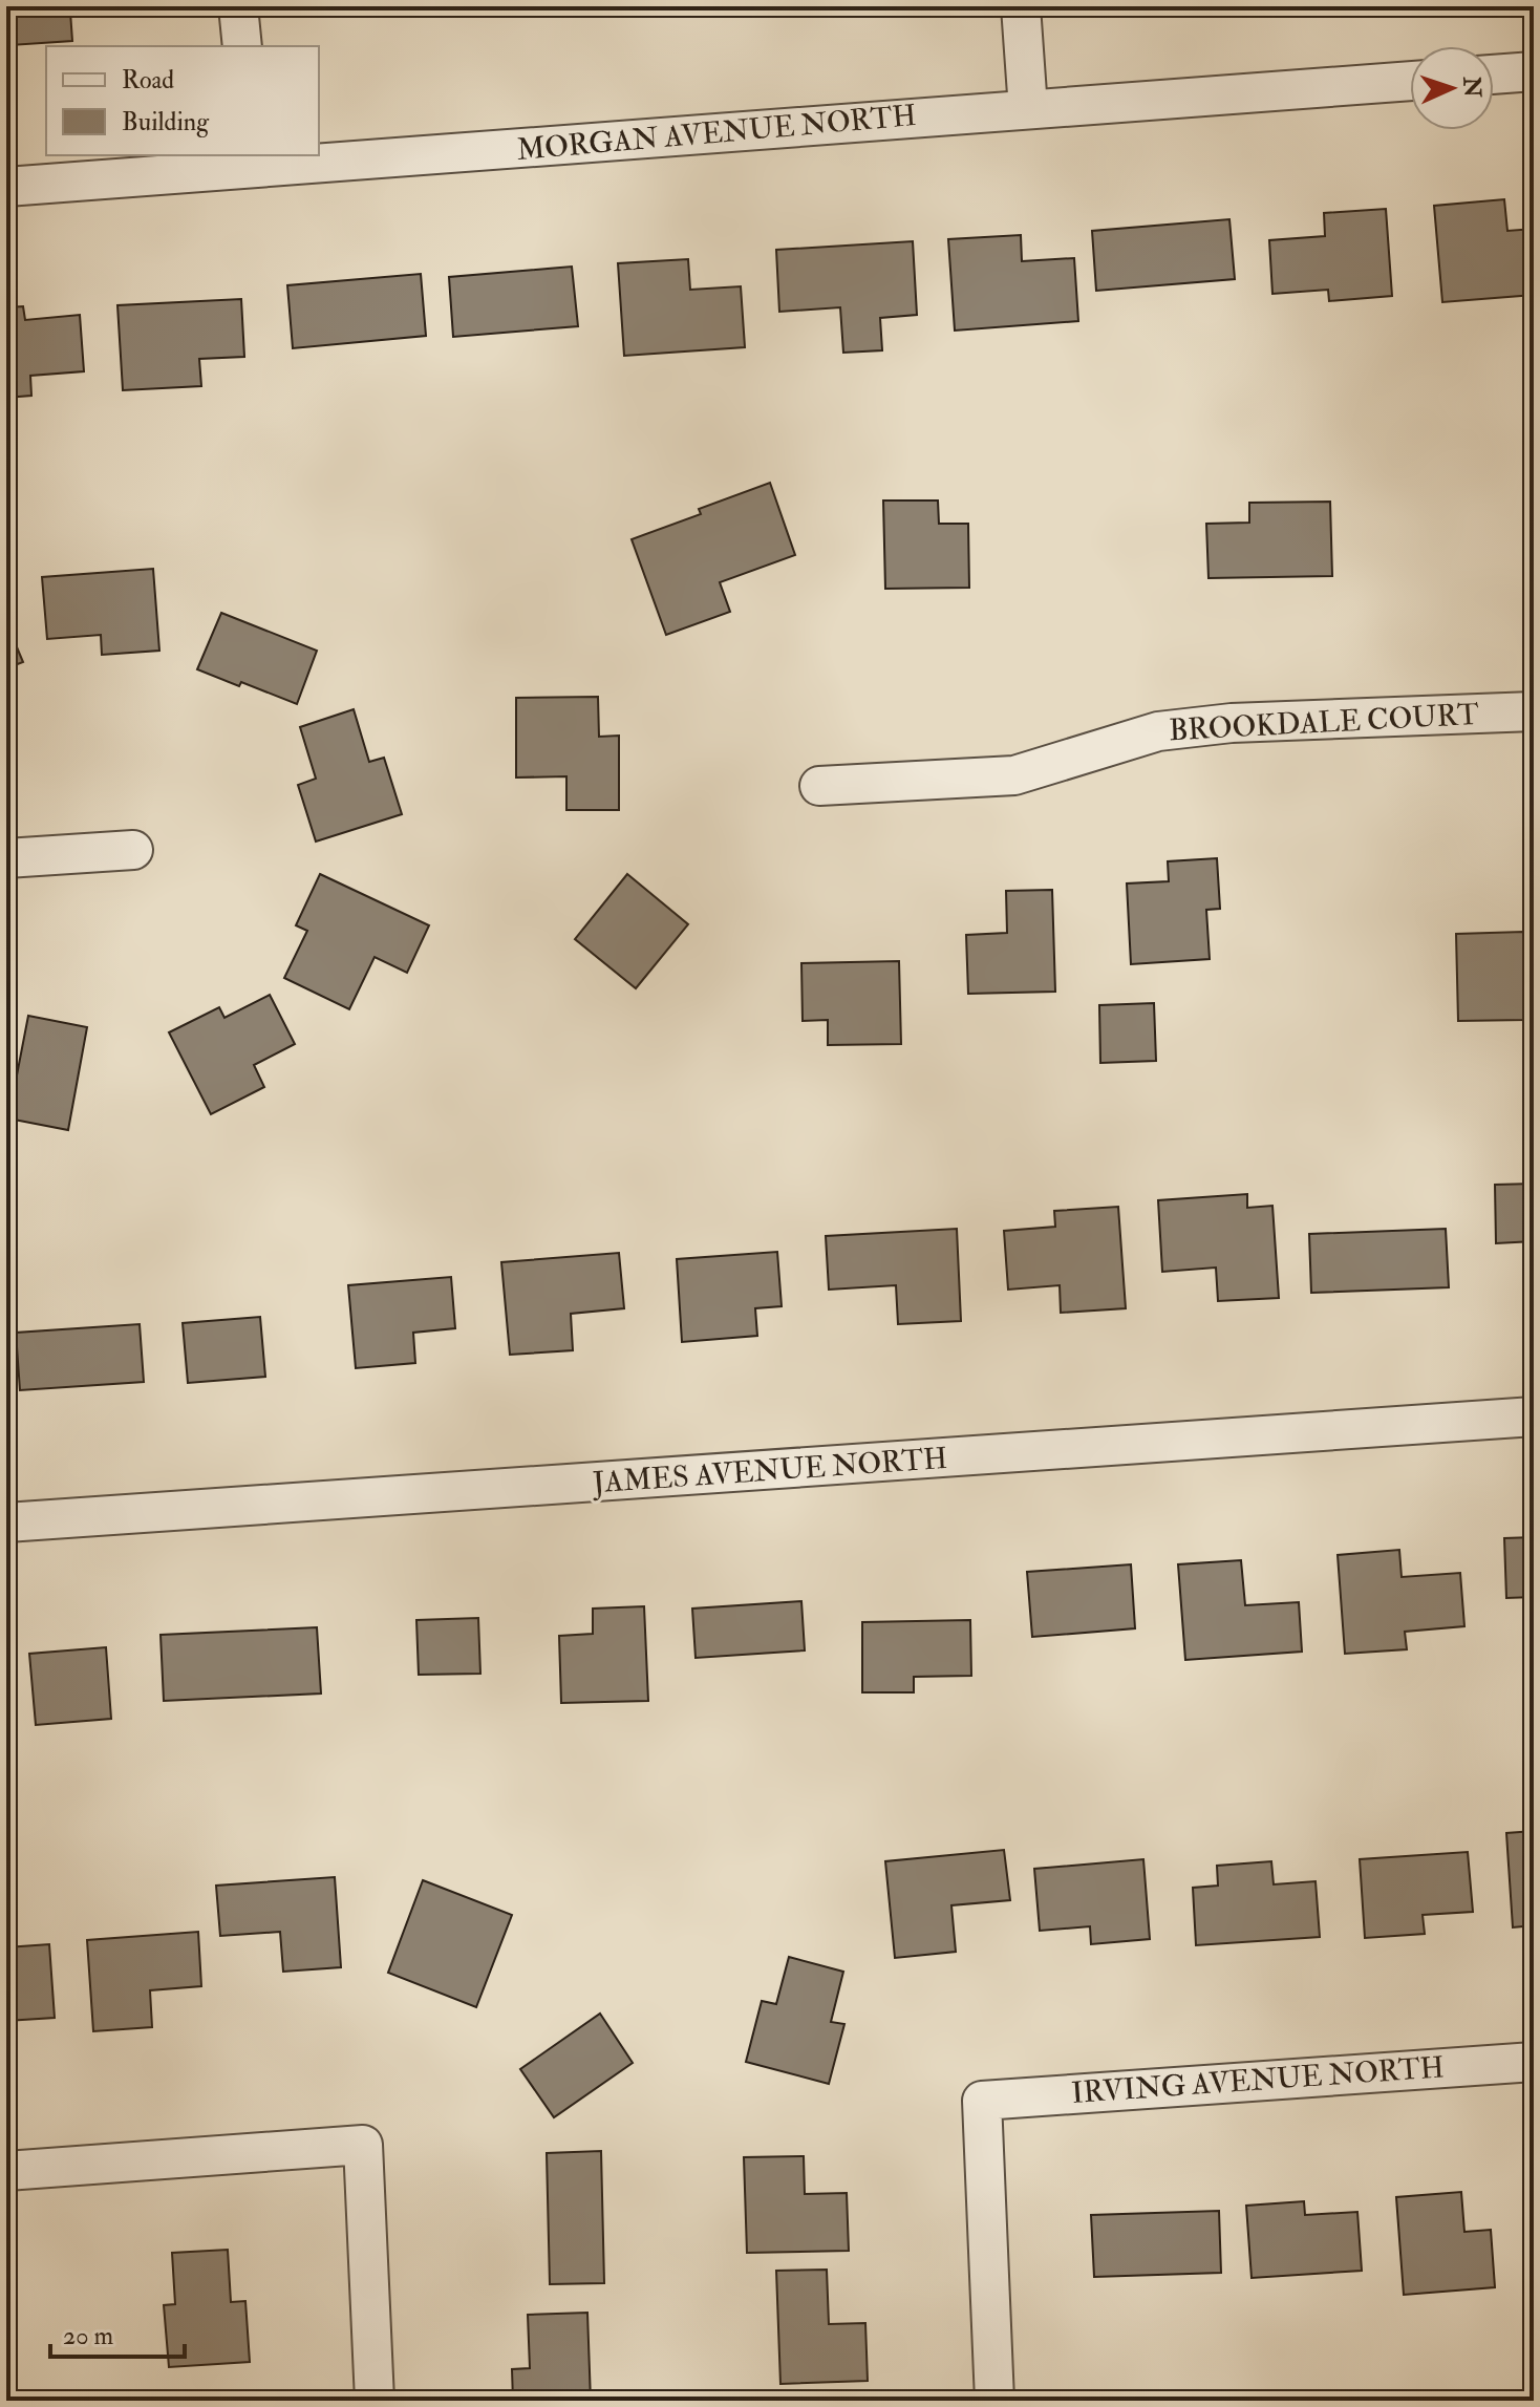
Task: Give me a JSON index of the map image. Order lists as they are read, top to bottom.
{
  "streets": {
    "street": [
      "MORGAN AVENUE NORTH",
      "BROOKDALE COURT",
      "JAMES AVENUE NORTH",
      "IRVING AVENUE NORTH"
    ]
  },
  "legend": ["Road", "Building"],
  "scale_bar": "20 m",
  "north": "right"
}
